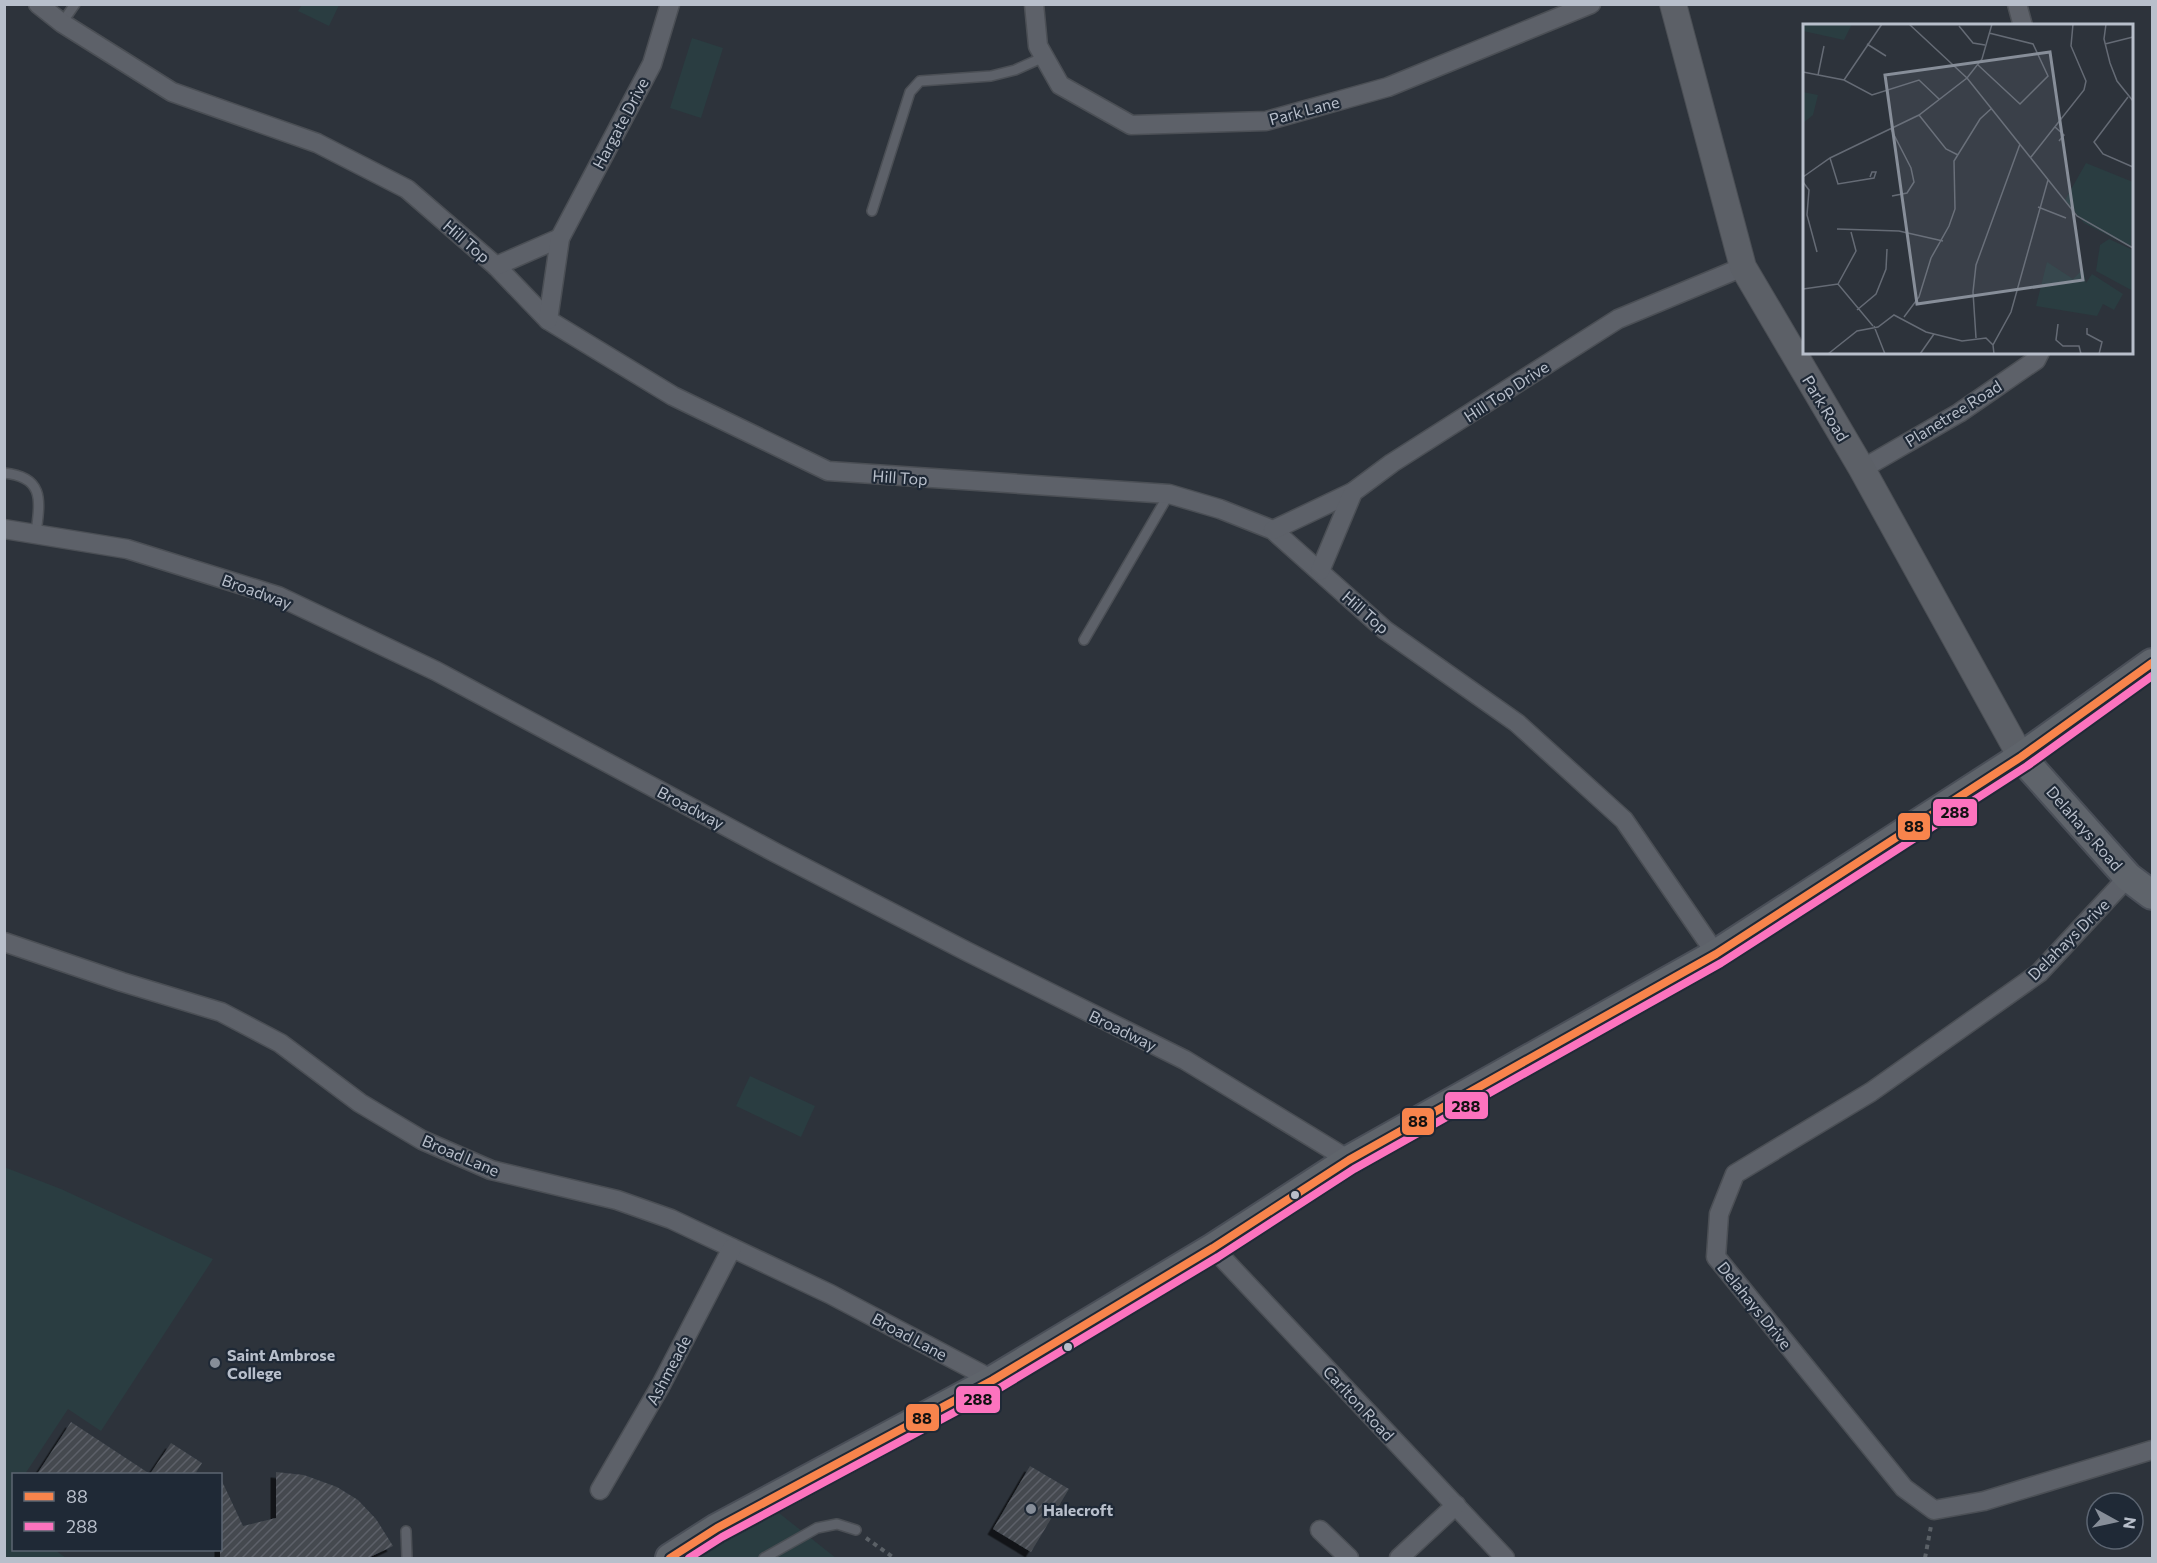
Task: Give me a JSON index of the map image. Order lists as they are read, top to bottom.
{
  "streets": {
    "main road": ["Park Road", "Delahays Road"],
    "street": [
      "Park Lane",
      "Hargate Drive",
      "Hill Top",
      "Hill Top Drive",
      "Planetree Road",
      "Broadway",
      "Delahays Drive",
      "Broad Lane",
      "Ashmeade",
      "Carlton Road"
    ]
  },
  "crossings": [
    ["Hargate Drive", "Hill Top"],
    ["Hill Top", "Hill Top Drive"],
    ["Hill Top Drive", "Park Road"],
    ["Park Road", "Planetree Road"],
    ["Park Road", "Delahays Road"],
    ["Delahays Road", "Delahays Drive"],
    ["Broad Lane", "Ashmeade"]
  ],
  "places": ["Saint Ambrose College", "Halecroft"],
  "lines": ["transit line 88", "transit line 288"],
  "legend": ["88", "288"],
  "north": "right"
}
